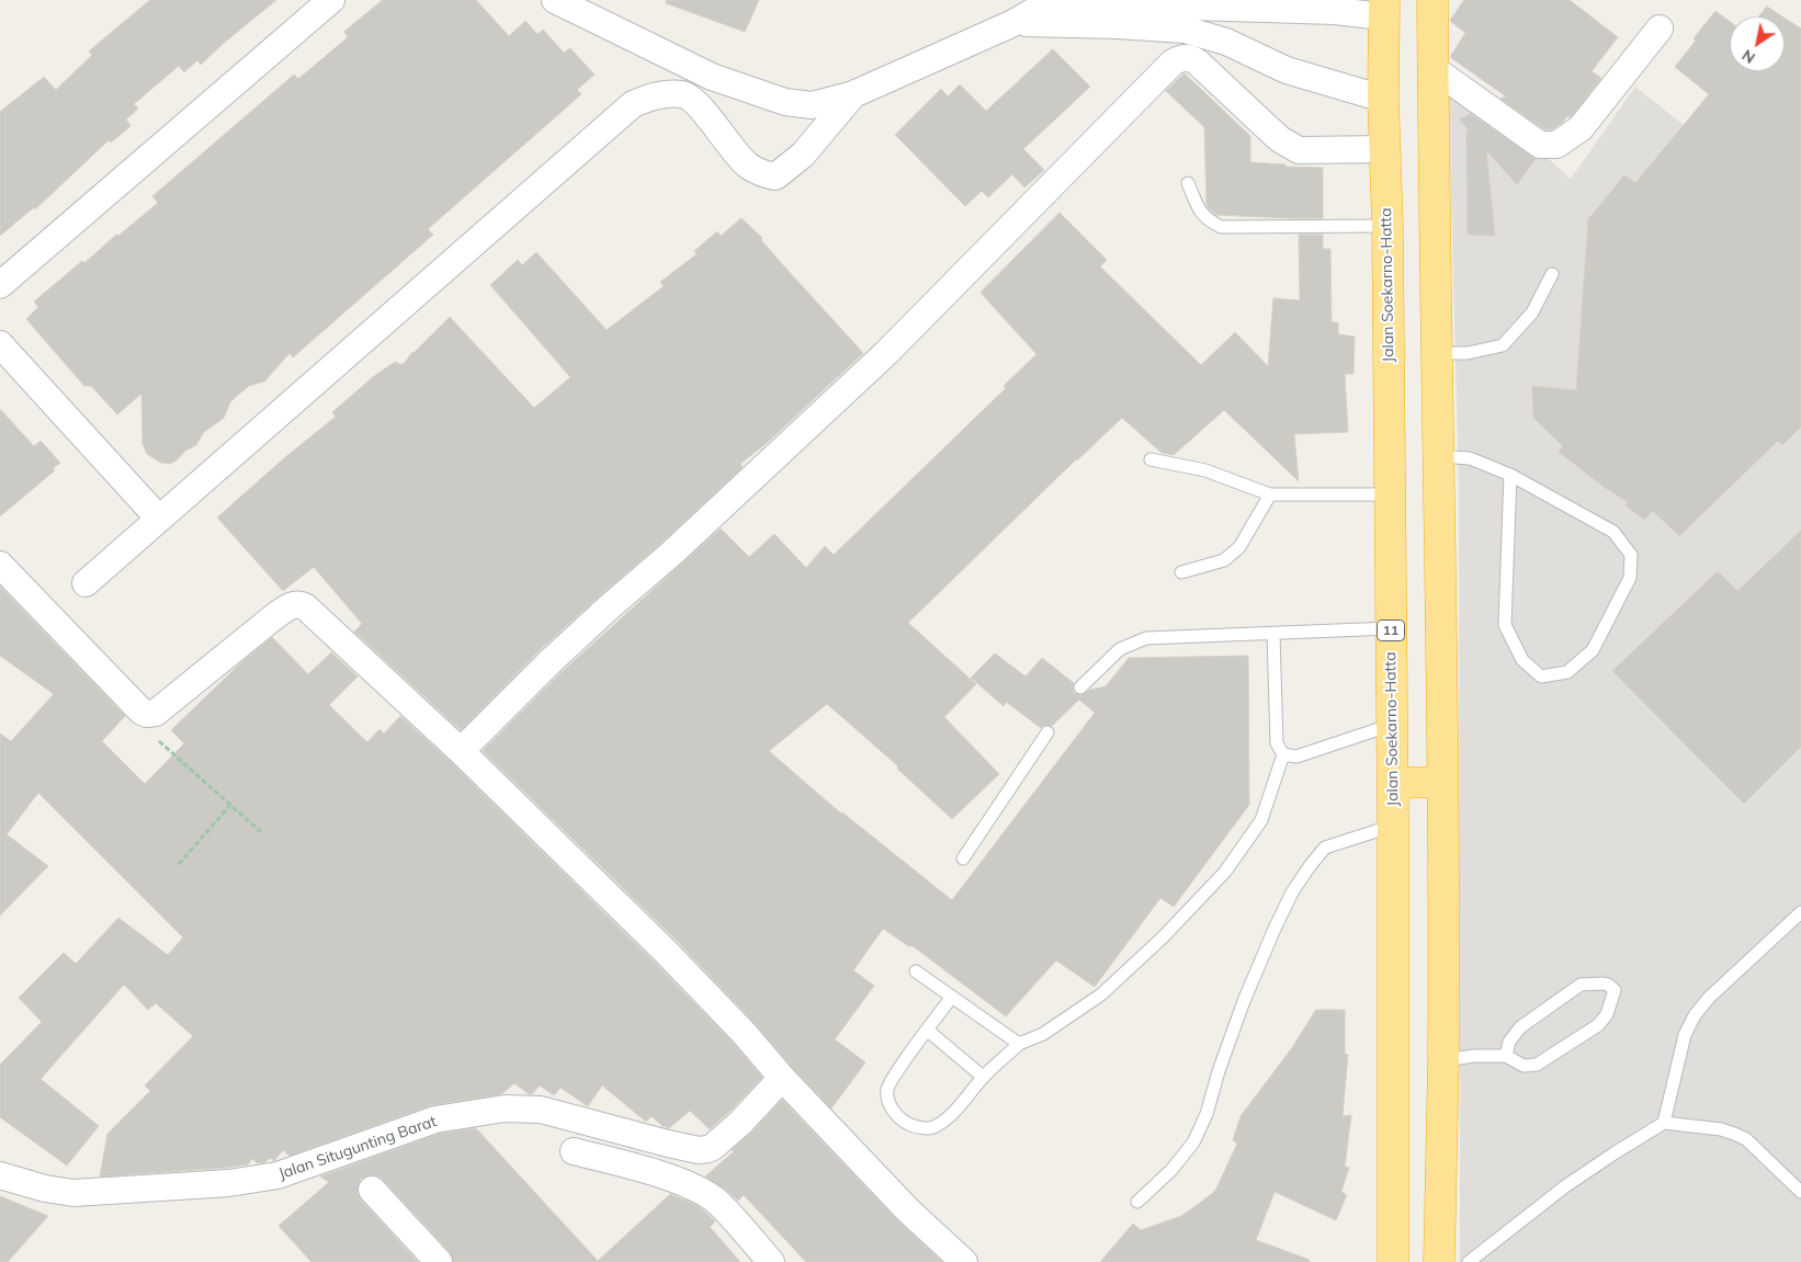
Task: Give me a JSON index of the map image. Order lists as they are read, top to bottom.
{
  "streets": {
    "highway": ["Jalan Soekarno-Hatta", "11"],
    "street": ["Jalan Situgunting Barat"]
  },
  "north": "bottom left"
}
